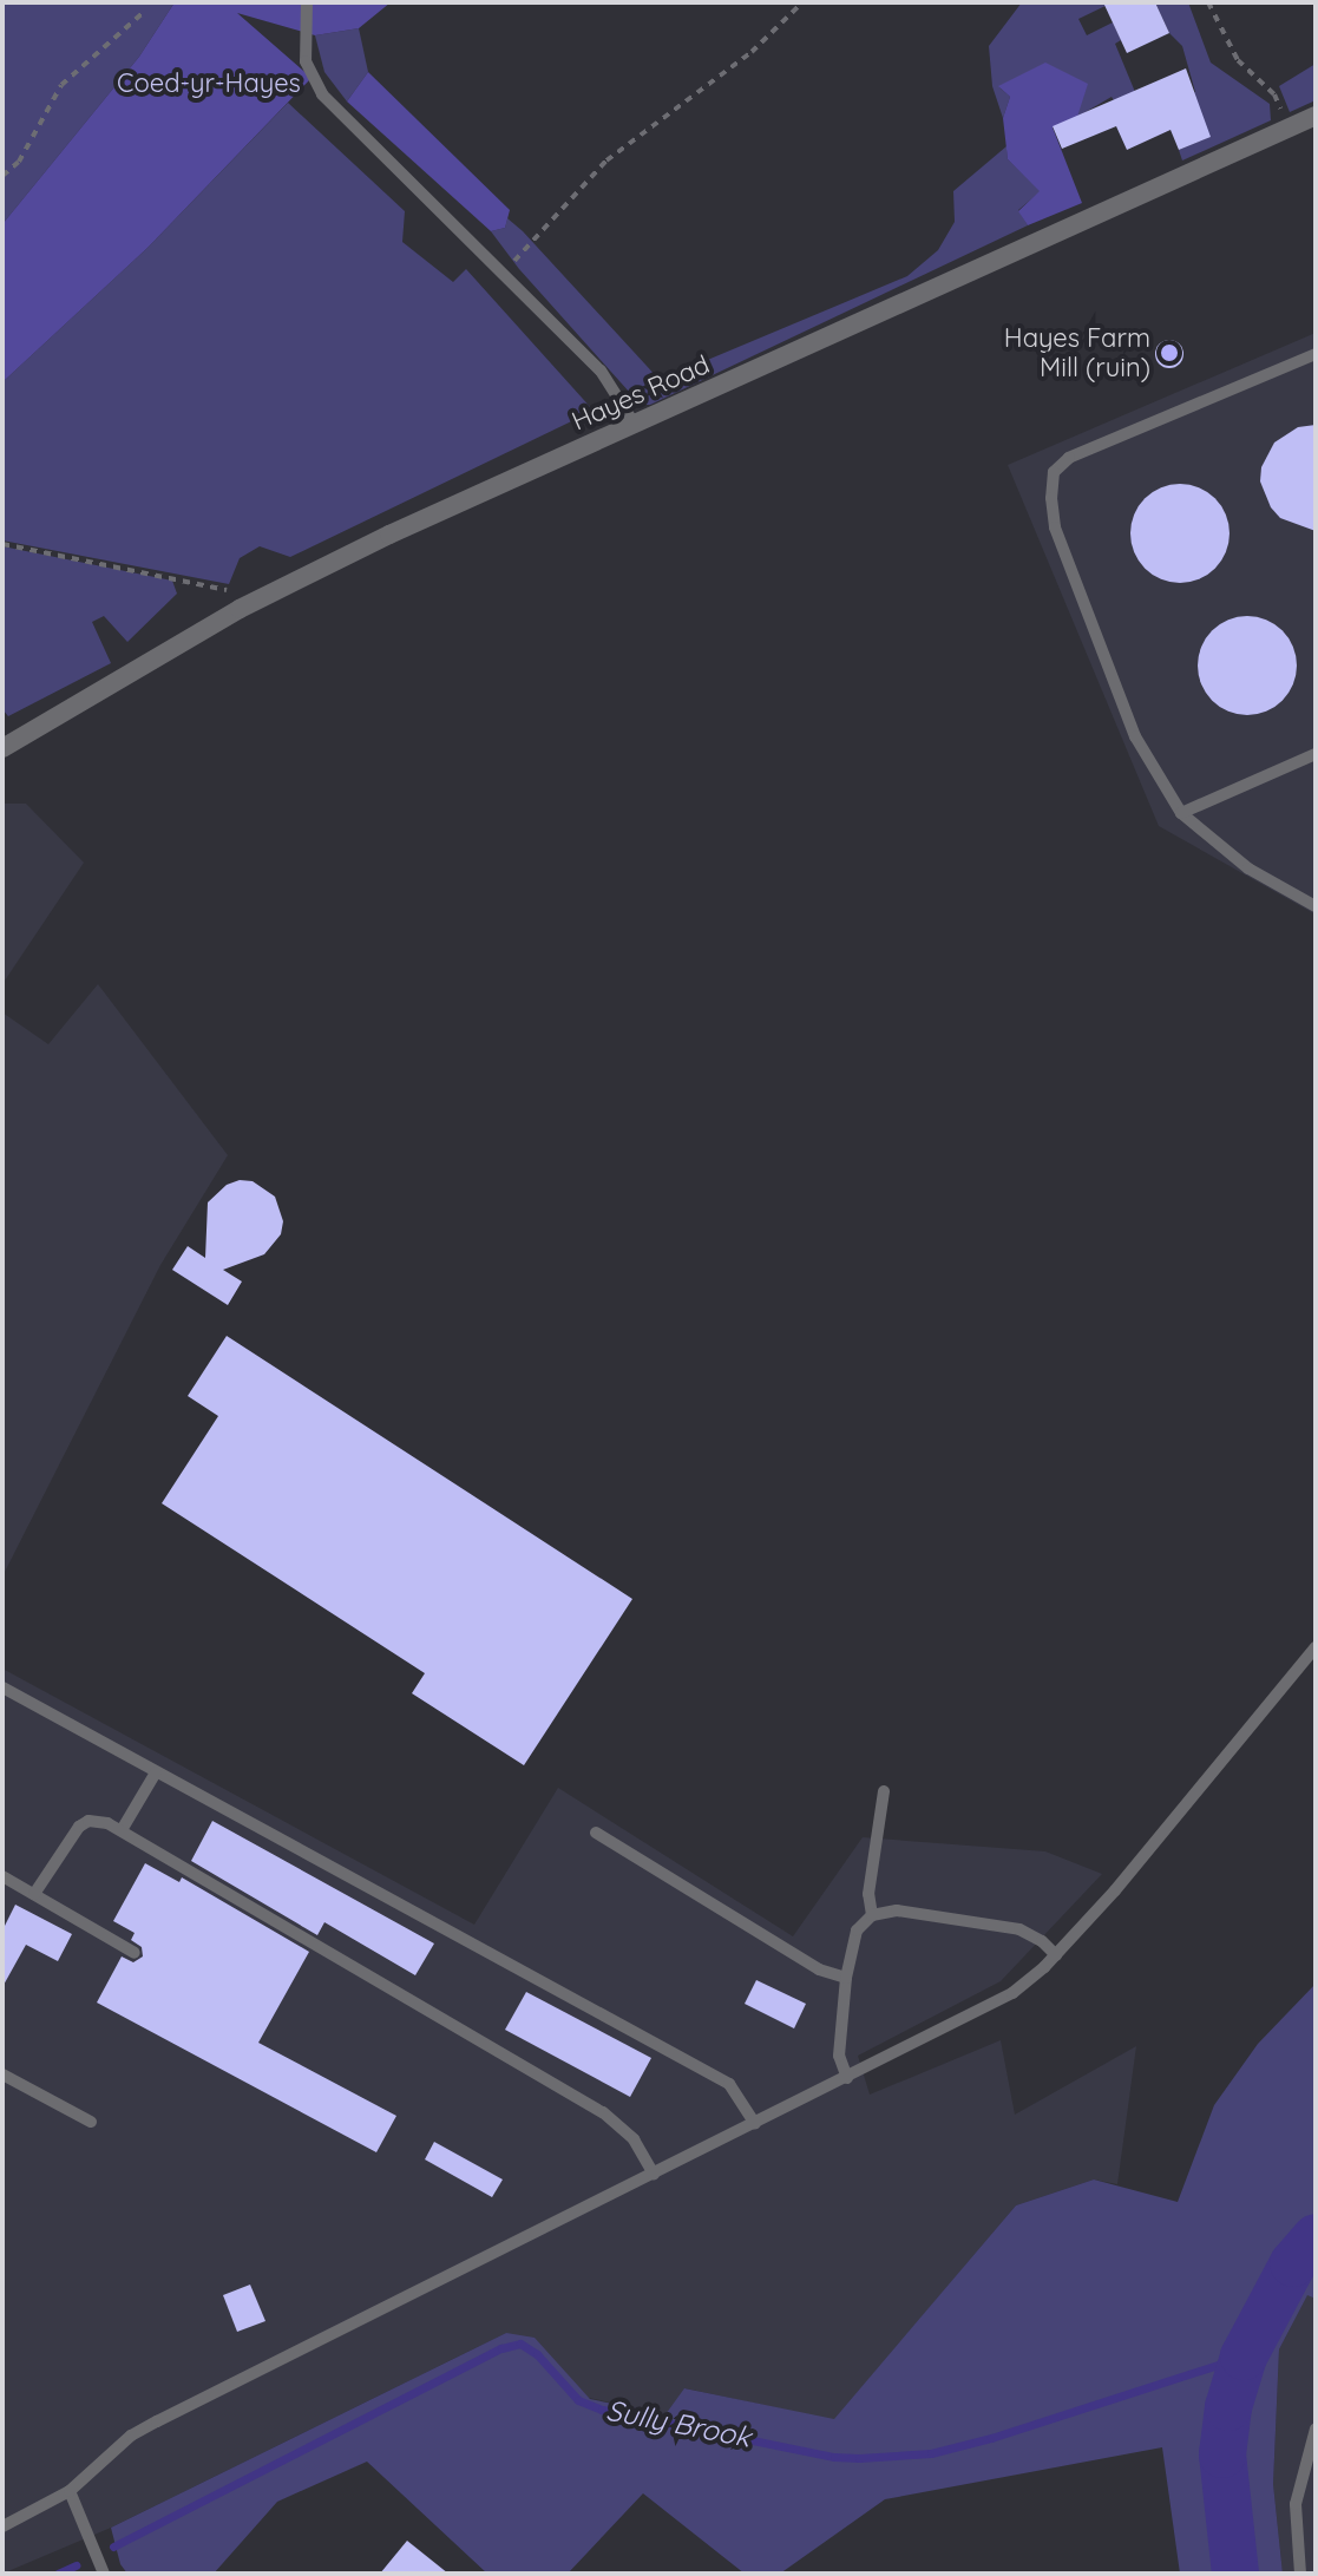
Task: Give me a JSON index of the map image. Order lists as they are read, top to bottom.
{
  "streets": {
    "street": ["Hayes Road"]
  },
  "water": ["Sully Brook"],
  "parks": ["Coed-yr-Hayes"],
  "places": ["Hayes Farm Mill (ruin)"]
}
